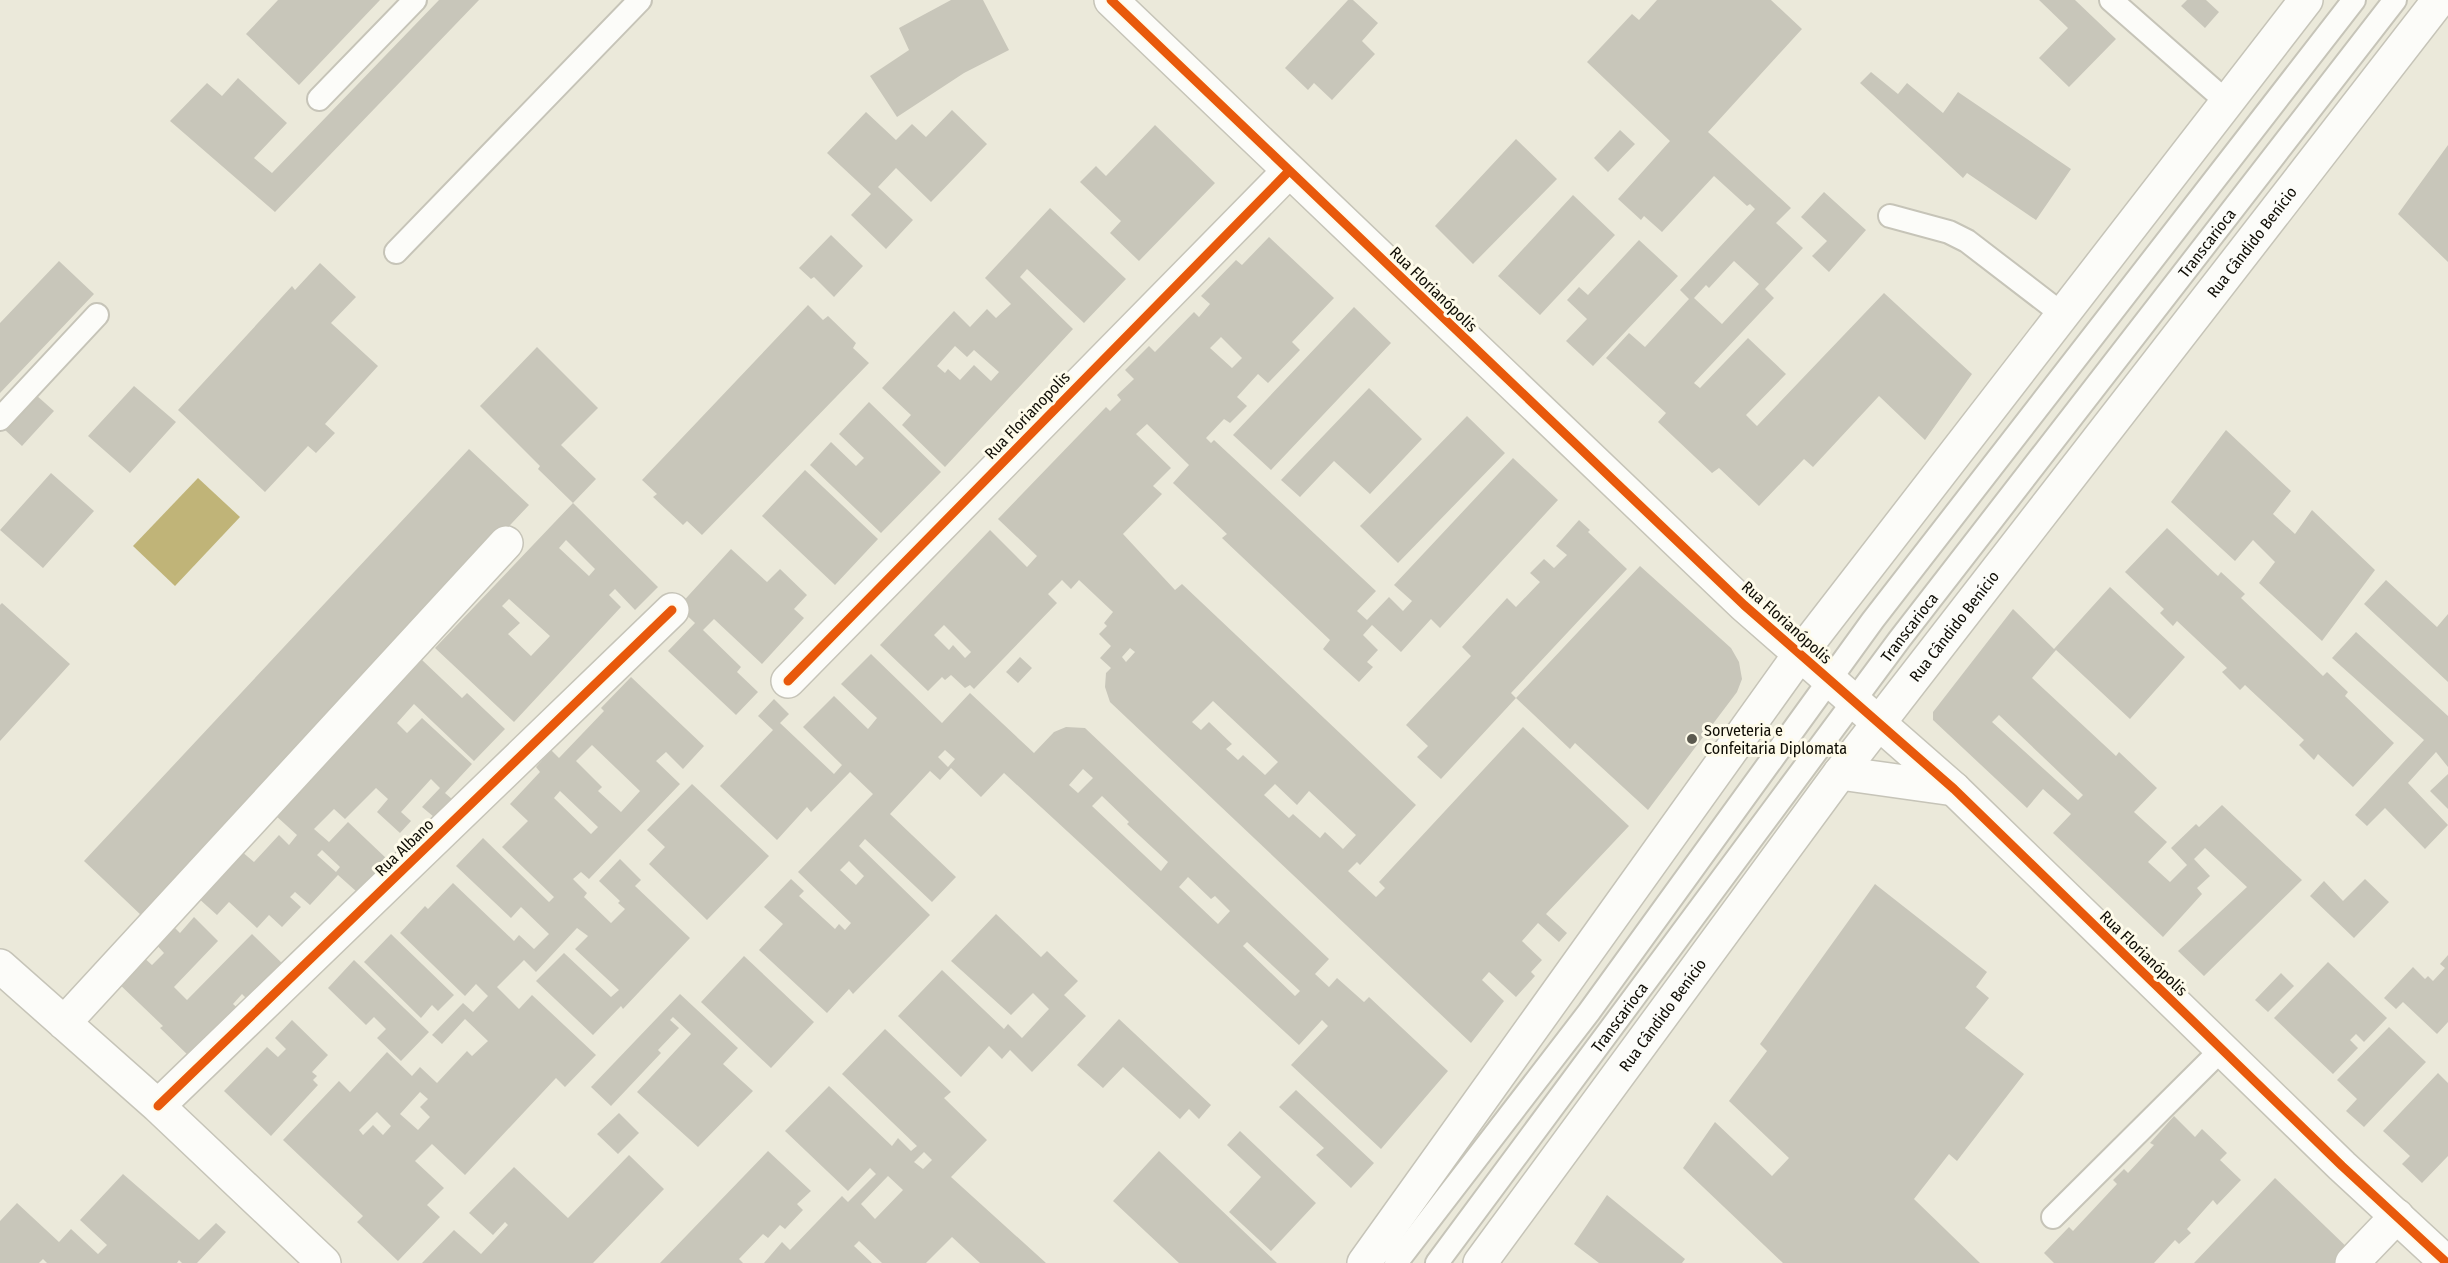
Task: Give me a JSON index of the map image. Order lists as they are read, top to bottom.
{
  "streets": {
    "street": [
      "Rua Cândido Benício",
      "Rua Florianópolis",
      "Rua Florianopolis",
      "Rua Albano"
    ],
    "lane": ["Transcarioca"]
  },
  "crossings": [
    ["Transcarioca", "Rua Florianópolis"],
    ["Rua Cândido Benício", "Rua Florianópolis"],
    ["Rua Florianópolis", "Rua Florianopolis"]
  ],
  "places": ["Sorveteria e Confeitaria Diplomata"]
}
